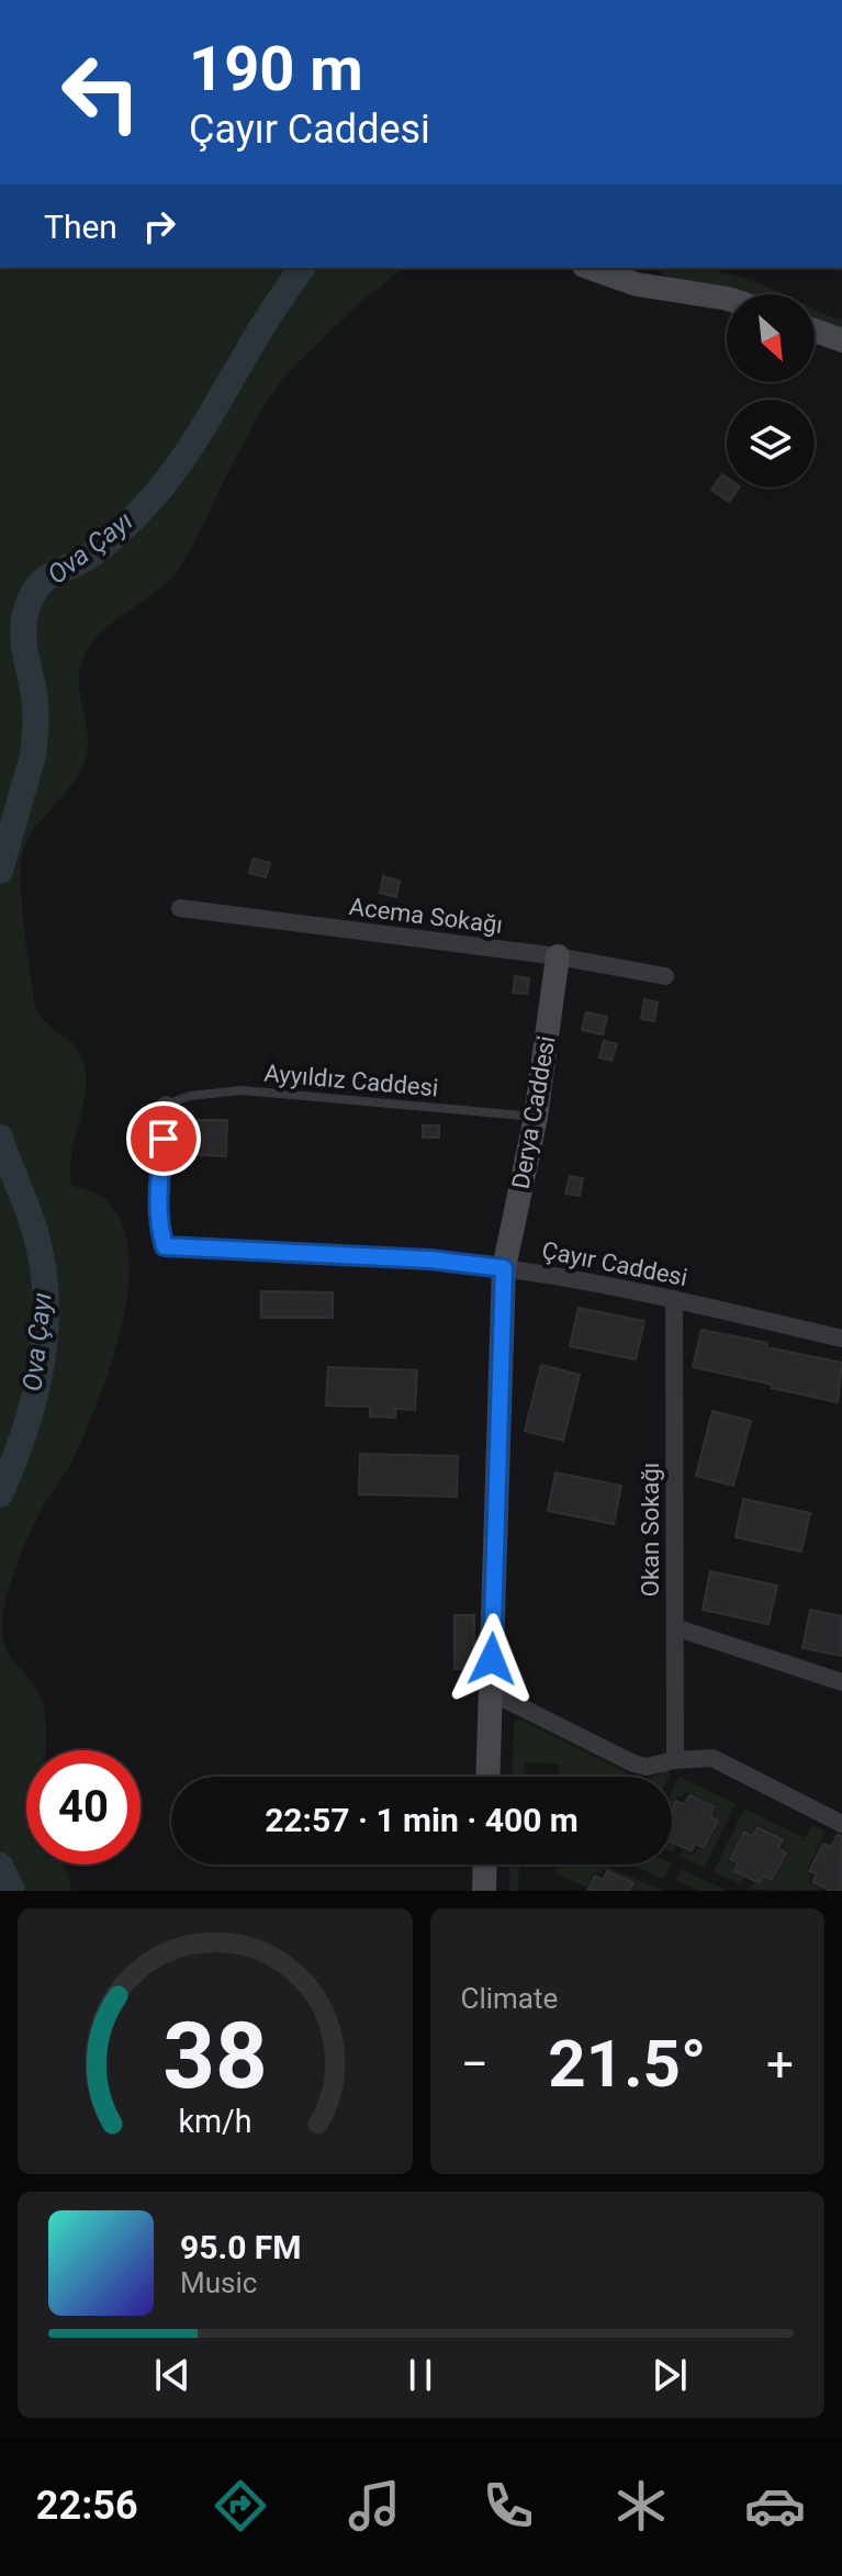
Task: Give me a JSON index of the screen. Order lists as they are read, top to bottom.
{
  "streets": {
    "street": [
      "Acema Sokağı",
      "Derya Caddesi",
      "Çayır Caddesi",
      "Okan Sokağı"
    ],
    "lane": ["Ayyıldız Caddesi"]
  },
  "crossings": [
    ["Acema Sokağı", "Derya Caddesi"],
    ["Ayyıldız Caddesi", "Derya Caddesi"],
    ["Ayyıldız Caddesi", "Çayır Caddesi"],
    ["Derya Caddesi", "Çayır Caddesi"],
    ["Çayır Caddesi", "Okan Sokağı"]
  ],
  "water": ["Ova Çayı"],
  "north": "bottom right",
  "page": {
    "turn": ["190 m", "Çayır Caddesi"],
    "then": "Then",
    "limit": "40",
    "trip": "22:57 · 1 min · 400 m",
    "tile": "Climate",
    "heat": ["−", "21.5°", "+"],
    "song": ["95.0 FM", "Music"],
    "tabs": "22:56",
    "gauge": ["38", "km/h"]
  }
}
